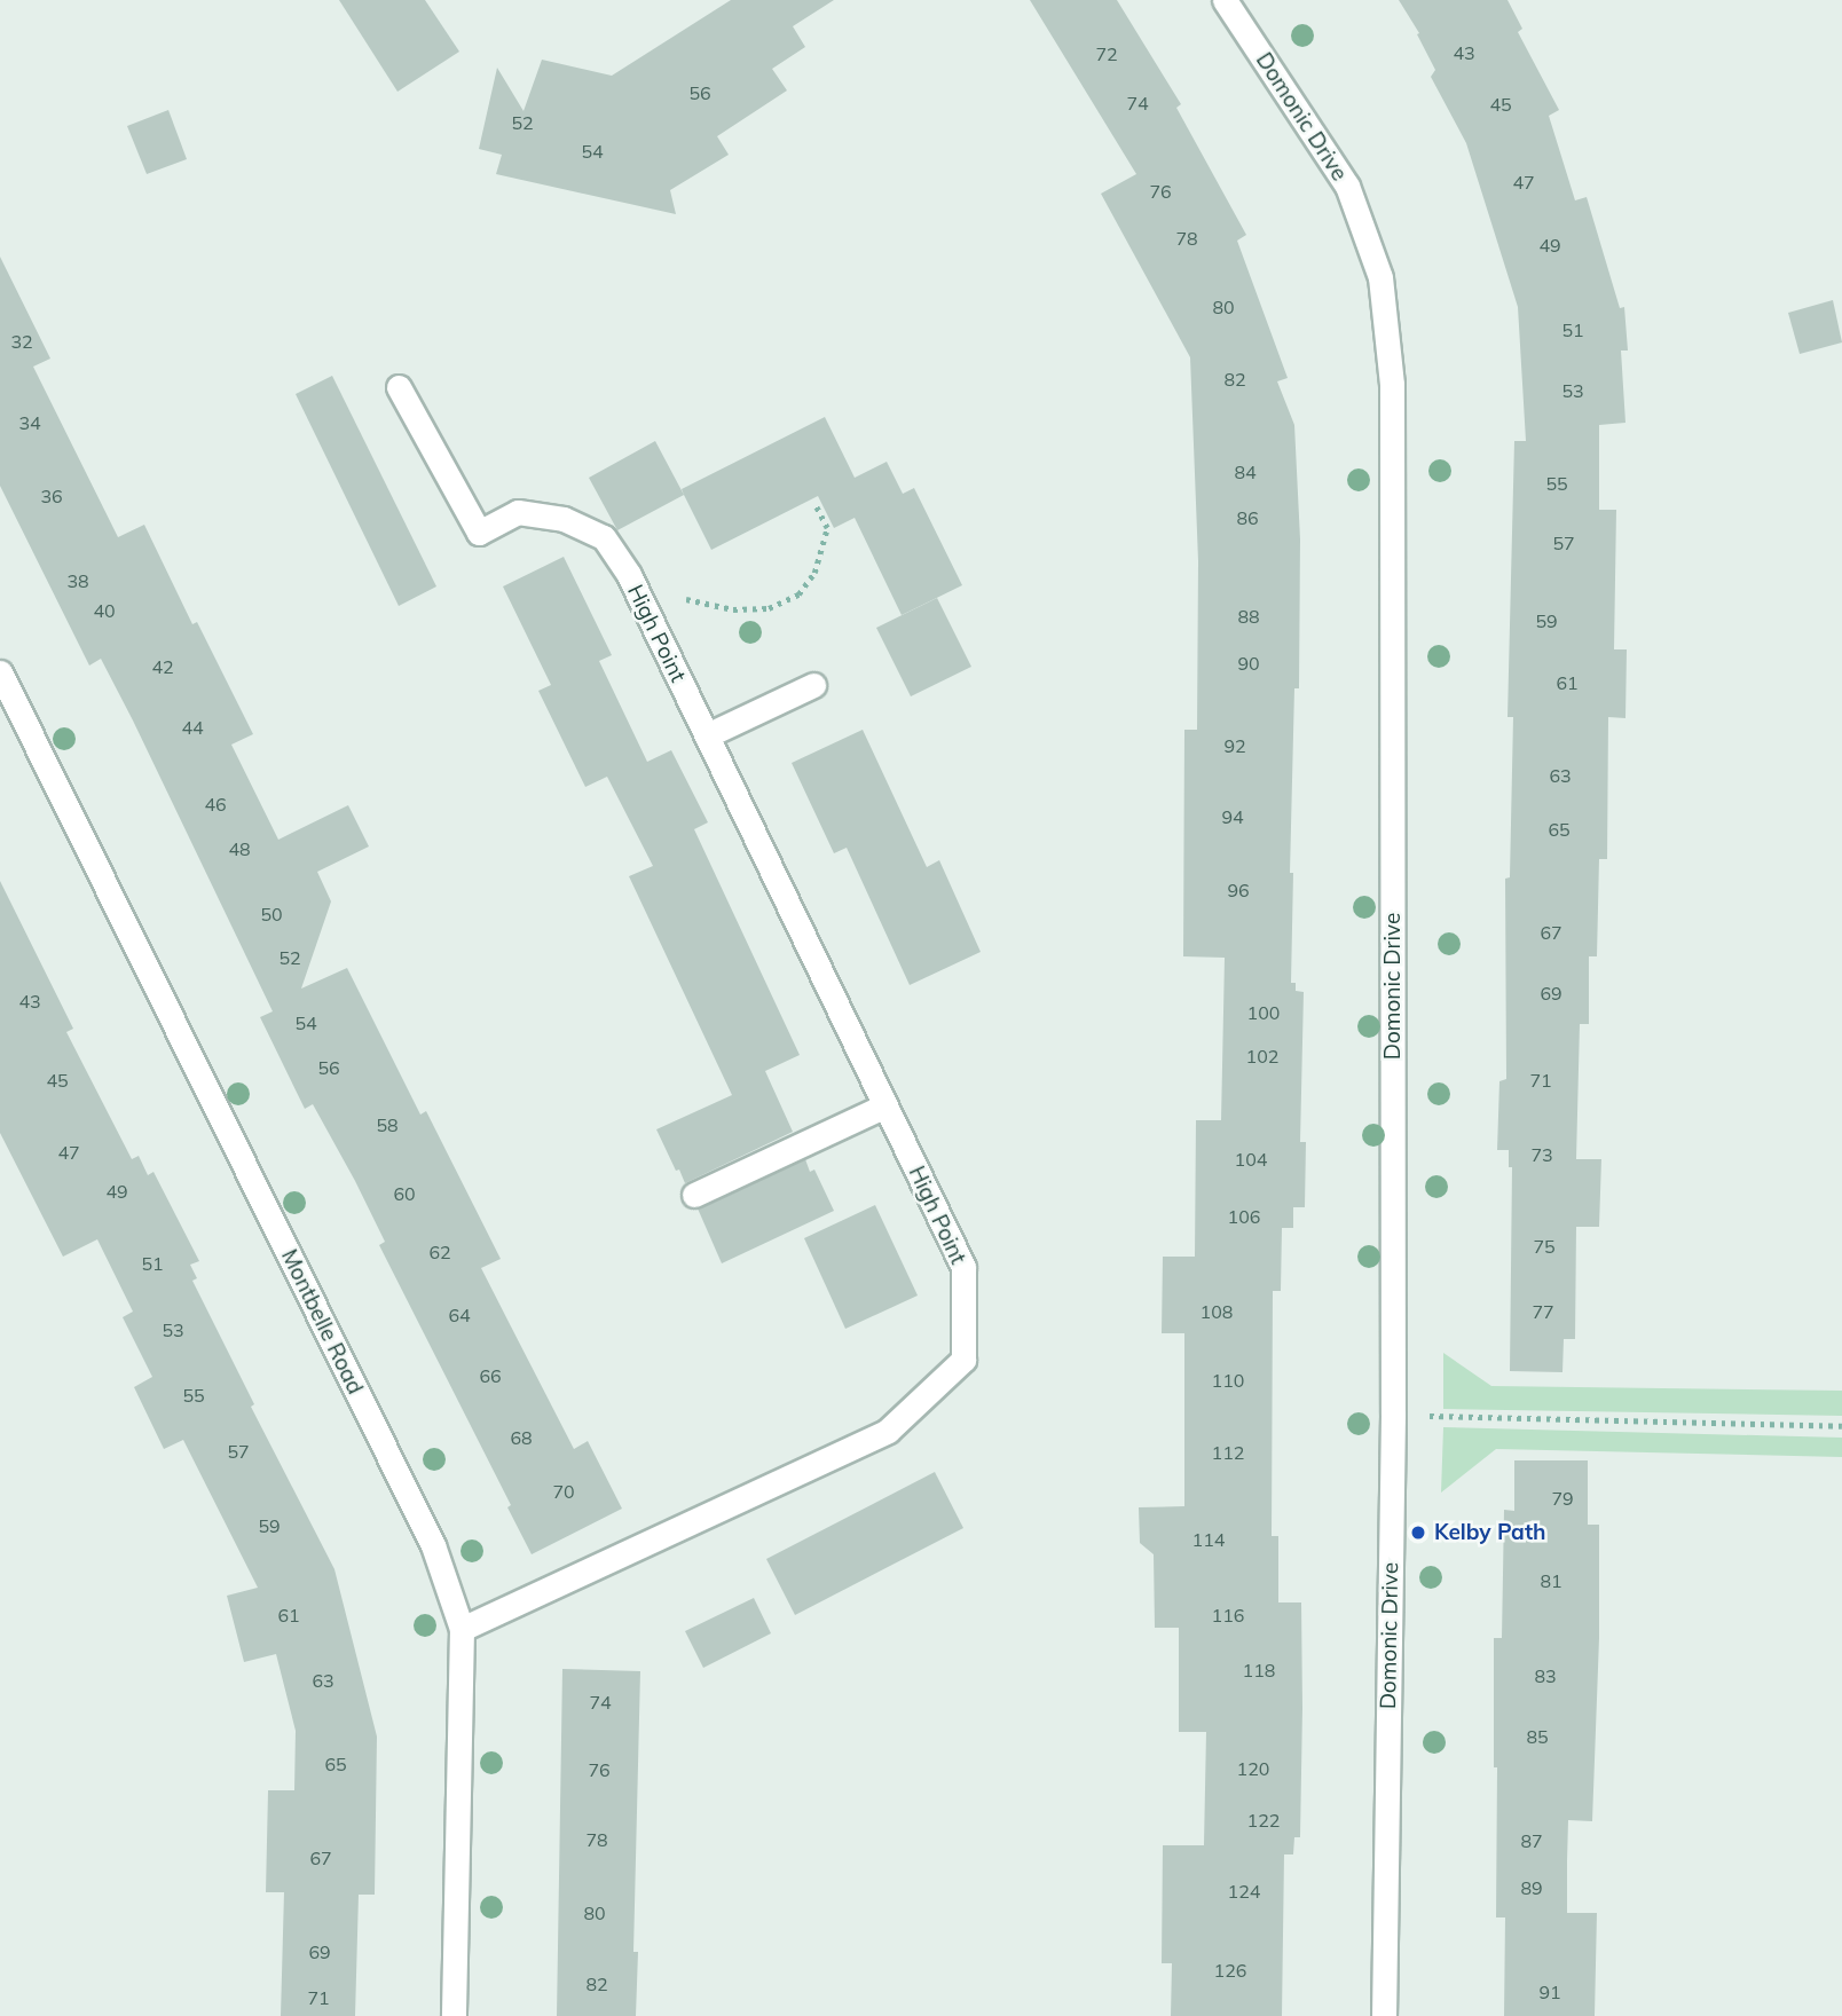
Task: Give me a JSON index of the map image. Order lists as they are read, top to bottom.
{
  "streets": {
    "street": ["Domonic Drive", "High Point", "Montbelle Road"]
  },
  "crossings": [
    ["High Point", "Montbelle Road"]
  ],
  "places": ["Kelby Path"],
  "house_numbers": [
    "43",
    "72",
    "56",
    "74",
    "45",
    "52",
    "54",
    "47",
    "76",
    "78",
    "49",
    "80",
    "51",
    "32",
    "82",
    "53",
    "34",
    "84",
    "55",
    "36",
    "86",
    "57",
    "38",
    "40",
    "88",
    "59",
    "90",
    "42",
    "61",
    "44",
    "92",
    "63",
    "46",
    "94",
    "65",
    "48",
    "96",
    "50",
    "67",
    "52",
    "69",
    "43",
    "100",
    "54",
    "102",
    "56",
    "45",
    "71",
    "58",
    "47",
    "73",
    "104",
    "49",
    "60",
    "106",
    "75",
    "62",
    "51",
    "108",
    "77",
    "64",
    "53",
    "66",
    "110",
    "55",
    "68",
    "57",
    "112",
    "70",
    "79",
    "59",
    "114",
    "81",
    "61",
    "116",
    "118",
    "83",
    "63",
    "74",
    "85",
    "65",
    "120",
    "76",
    "122",
    "78",
    "87",
    "67",
    "89",
    "124",
    "80",
    "69",
    "126",
    "82",
    "91",
    "71"
  ]
}
